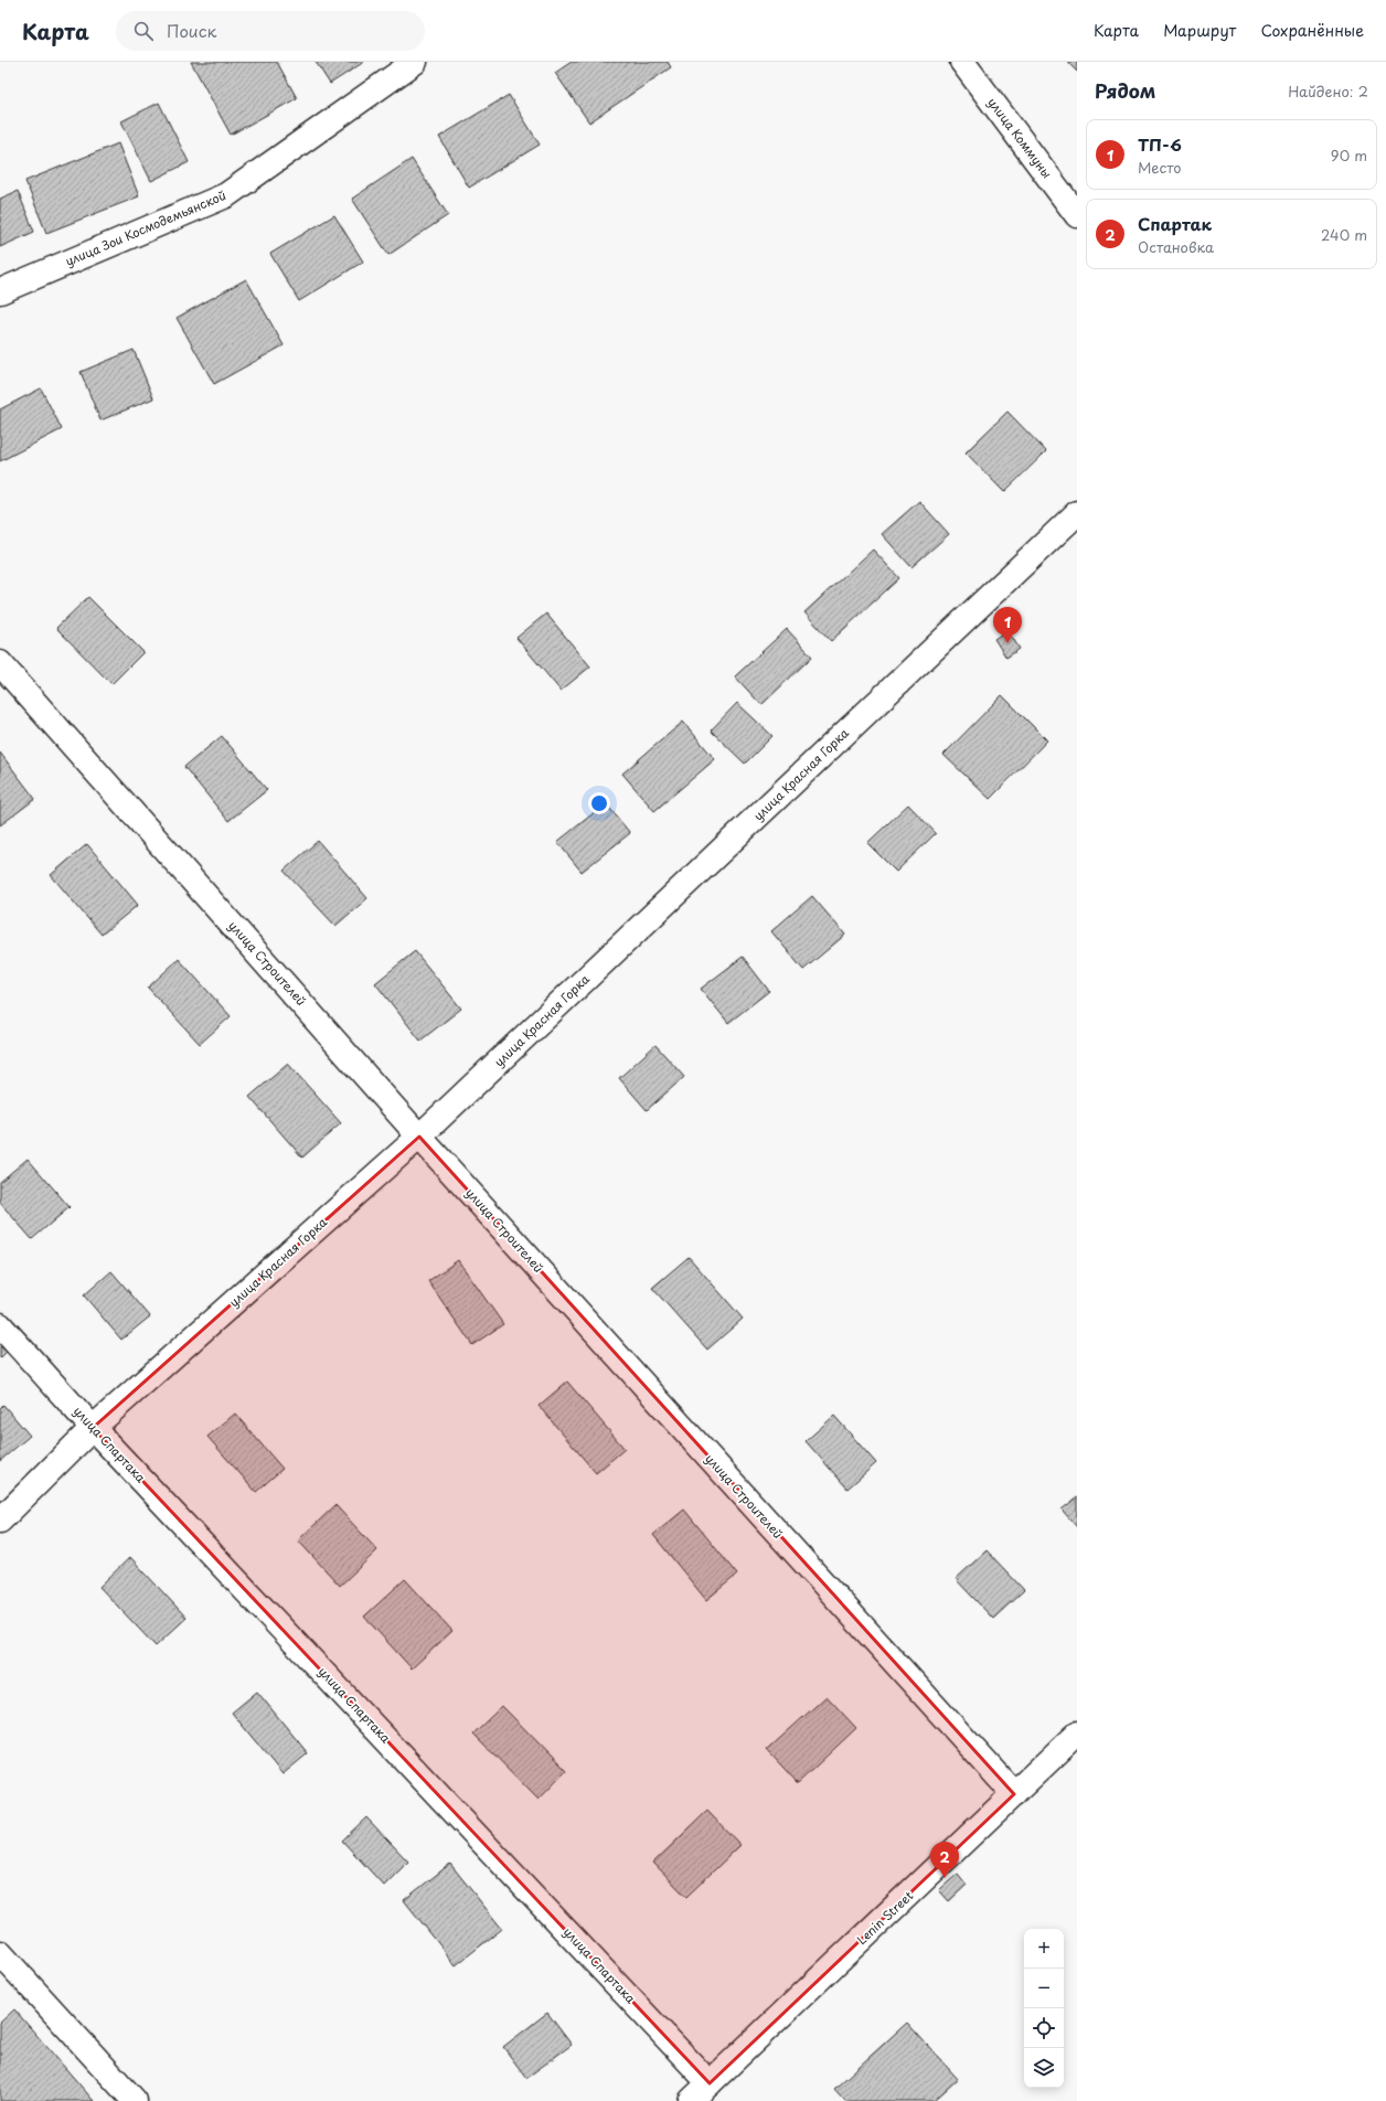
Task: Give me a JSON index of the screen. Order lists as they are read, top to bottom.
{
  "streets": {
    "street": [
      "улица Коммуны",
      "улица Зои Космодемьянской",
      "улица Красная Горка",
      "улица Строителей",
      "улица Спартака",
      "Lenin Street"
    ]
  },
  "crossings": [
    ["улица Красная Горка", "улица Строителей"],
    ["улица Красная Горка", "улица Спартака"],
    ["улица Строителей", "Lenin Street"],
    ["улица Спартака", "Lenin Street"]
  ],
  "page": {
    "header": "Карта",
    "search": "Поиск",
    "nav": ["Карта", "Маршрут", "Сохранённые"],
    "heading": ["Рядом", "Найдено: 2"],
    "list": [
      {
        "mark": "1",
        "name": "ТП-6",
        "note": "Место",
        "value": "90 m"
      },
      {
        "mark": "2",
        "name": "Спартак",
        "note": "Остановка",
        "value": "240 m"
      }
    ],
    "pins": ["1", "2"],
    "map_buttons": ["+", "−"]
  }
}
